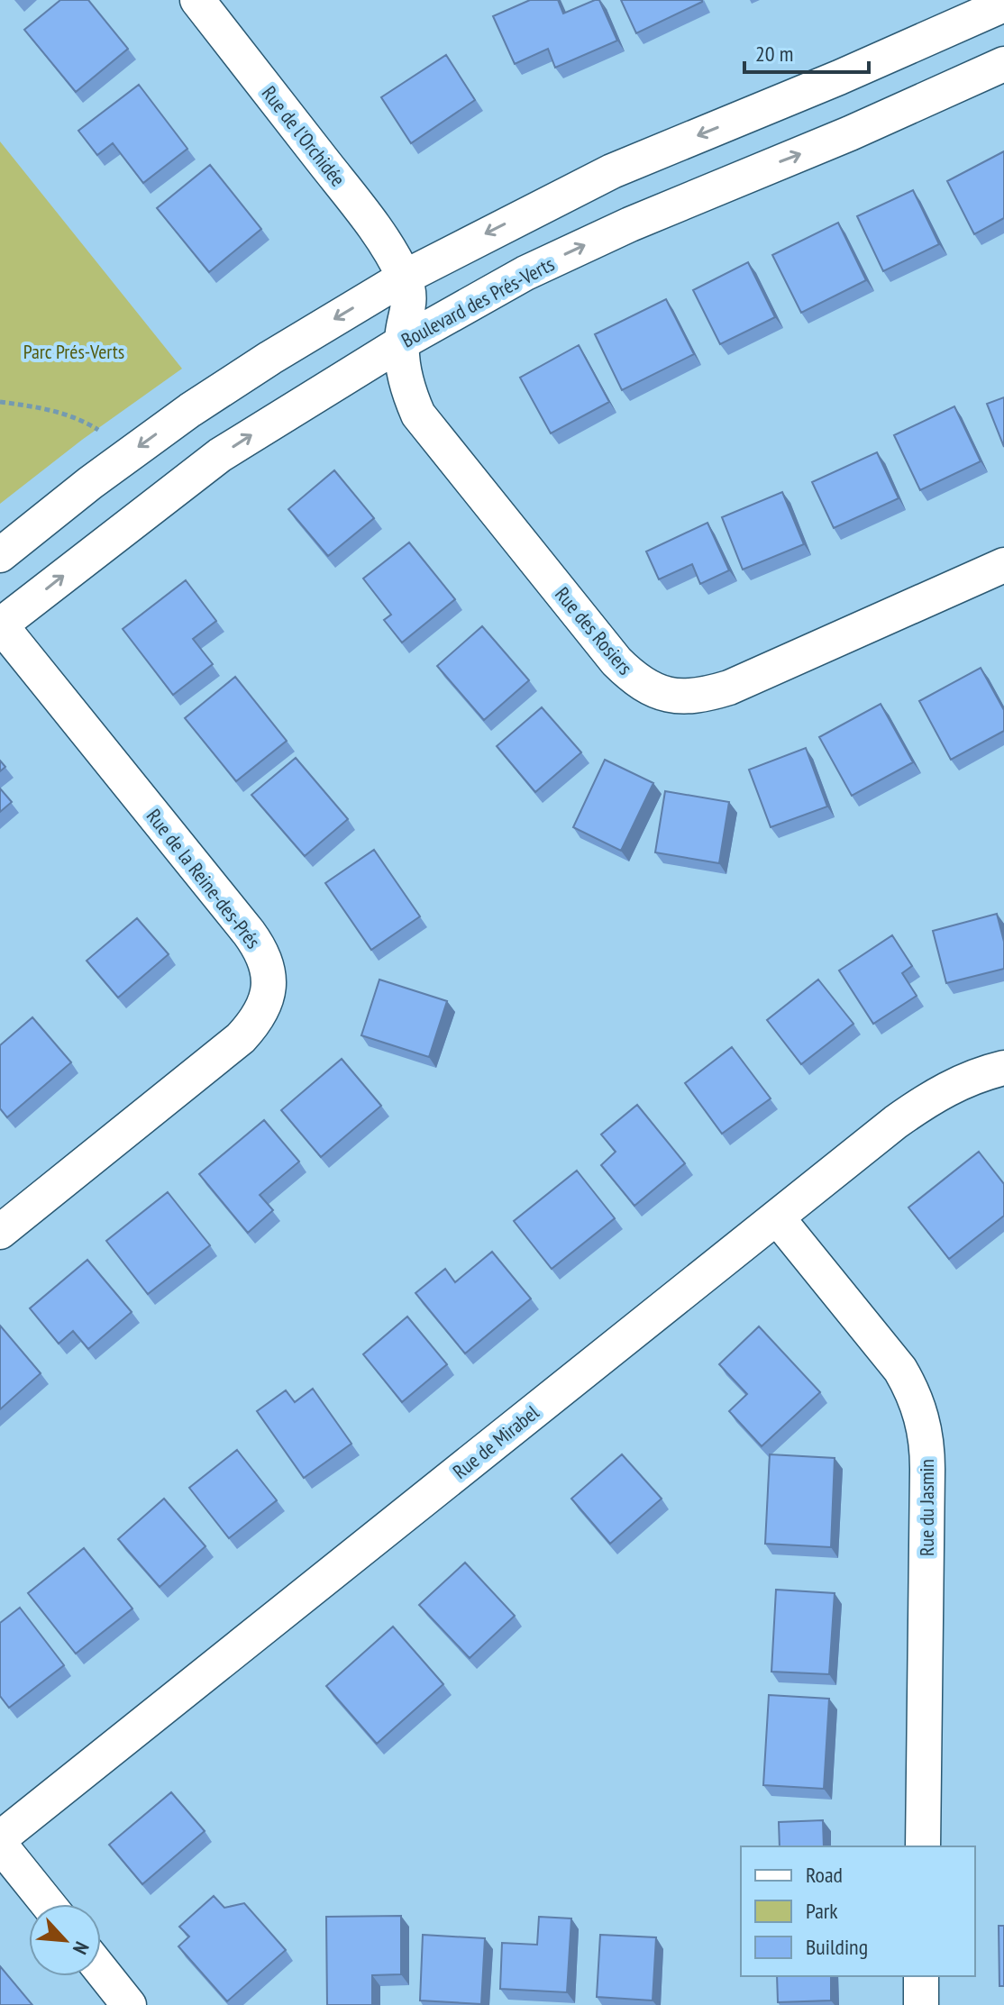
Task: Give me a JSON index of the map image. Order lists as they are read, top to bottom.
{
  "streets": {
    "street": [
      "Rue de l'Orchidée",
      "Boulevard des Prés-Verts",
      "Rue des Rosiers",
      "Rue de la Reine-des-Prés",
      "Rue de Mirabel",
      "Rue du Jasmin"
    ]
  },
  "crossings": [
    ["Rue de l'Orchidée", "Rue des Rosiers"],
    ["Boulevard des Prés-Verts", "Rue des Rosiers"],
    ["Boulevard des Prés-Verts", "Rue de la Reine-des-Prés"],
    ["Rue de Mirabel", "Rue du Jasmin"]
  ],
  "parks": ["Parc Prés-Verts"],
  "legend": ["Road", "Park", "Building"],
  "scale_bar": "20 m",
  "north": "bottom right"
}
